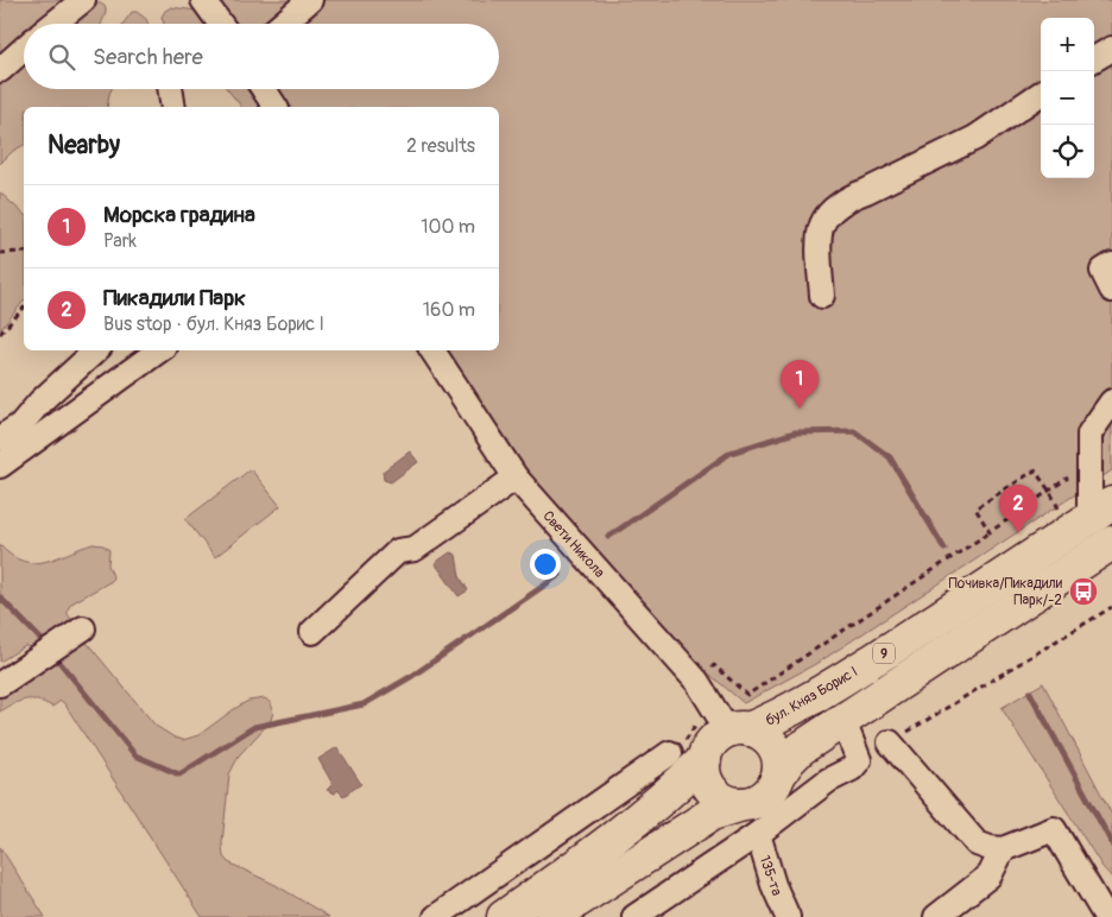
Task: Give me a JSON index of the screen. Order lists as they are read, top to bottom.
{
  "streets": {
    "highway": ["9", "бул. Княз Борис I"],
    "street": ["Свети Никола", "135-та"]
  },
  "crossings": [
    ["Свети Никола", "9"],
    ["Свети Никола", "бул. Княз Борис I"],
    ["9", "бул. Княз Борис I"]
  ],
  "places": {
    "bus stop": ["Почивка/Пикадили Парк/-2"]
  },
  "page": {
    "map_buttons": ["+", "−"],
    "search": "Search here",
    "heading": ["Nearby", "2 results"],
    "list": [
      {
        "mark": "1",
        "name": "Морска градина",
        "note": "Park",
        "value": "100 m"
      },
      {
        "mark": "2",
        "name": "Пикадили Парк",
        "note": "Bus stop · бул. Княз Борис I",
        "value": "160 m"
      }
    ],
    "pins": ["1", "2"]
  }
}
